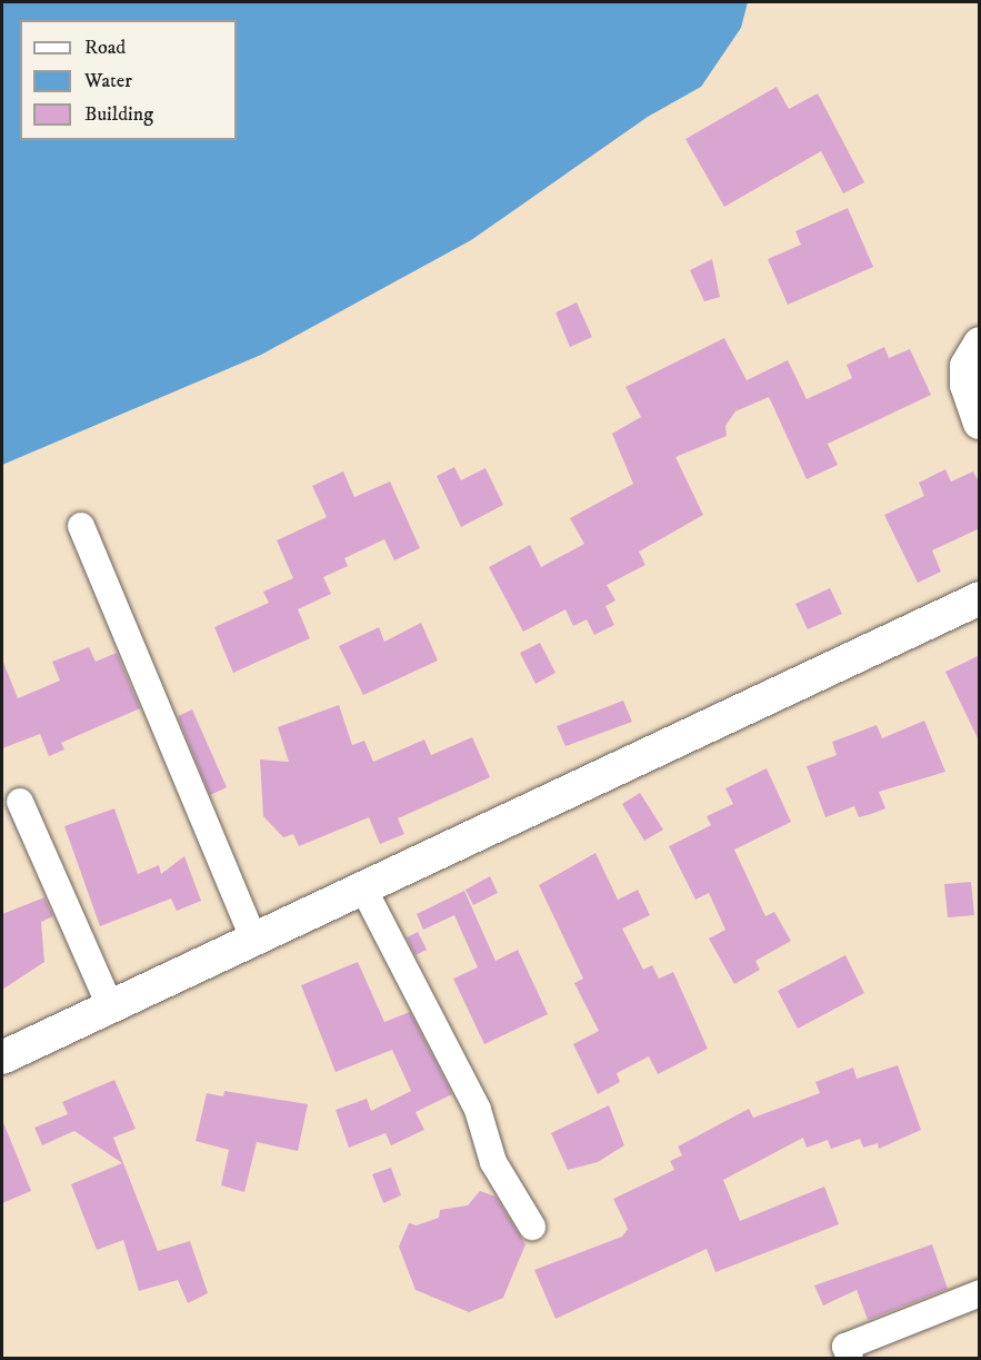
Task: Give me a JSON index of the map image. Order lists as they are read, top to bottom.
{
  "legend": ["Road", "Water", "Building"]
}
